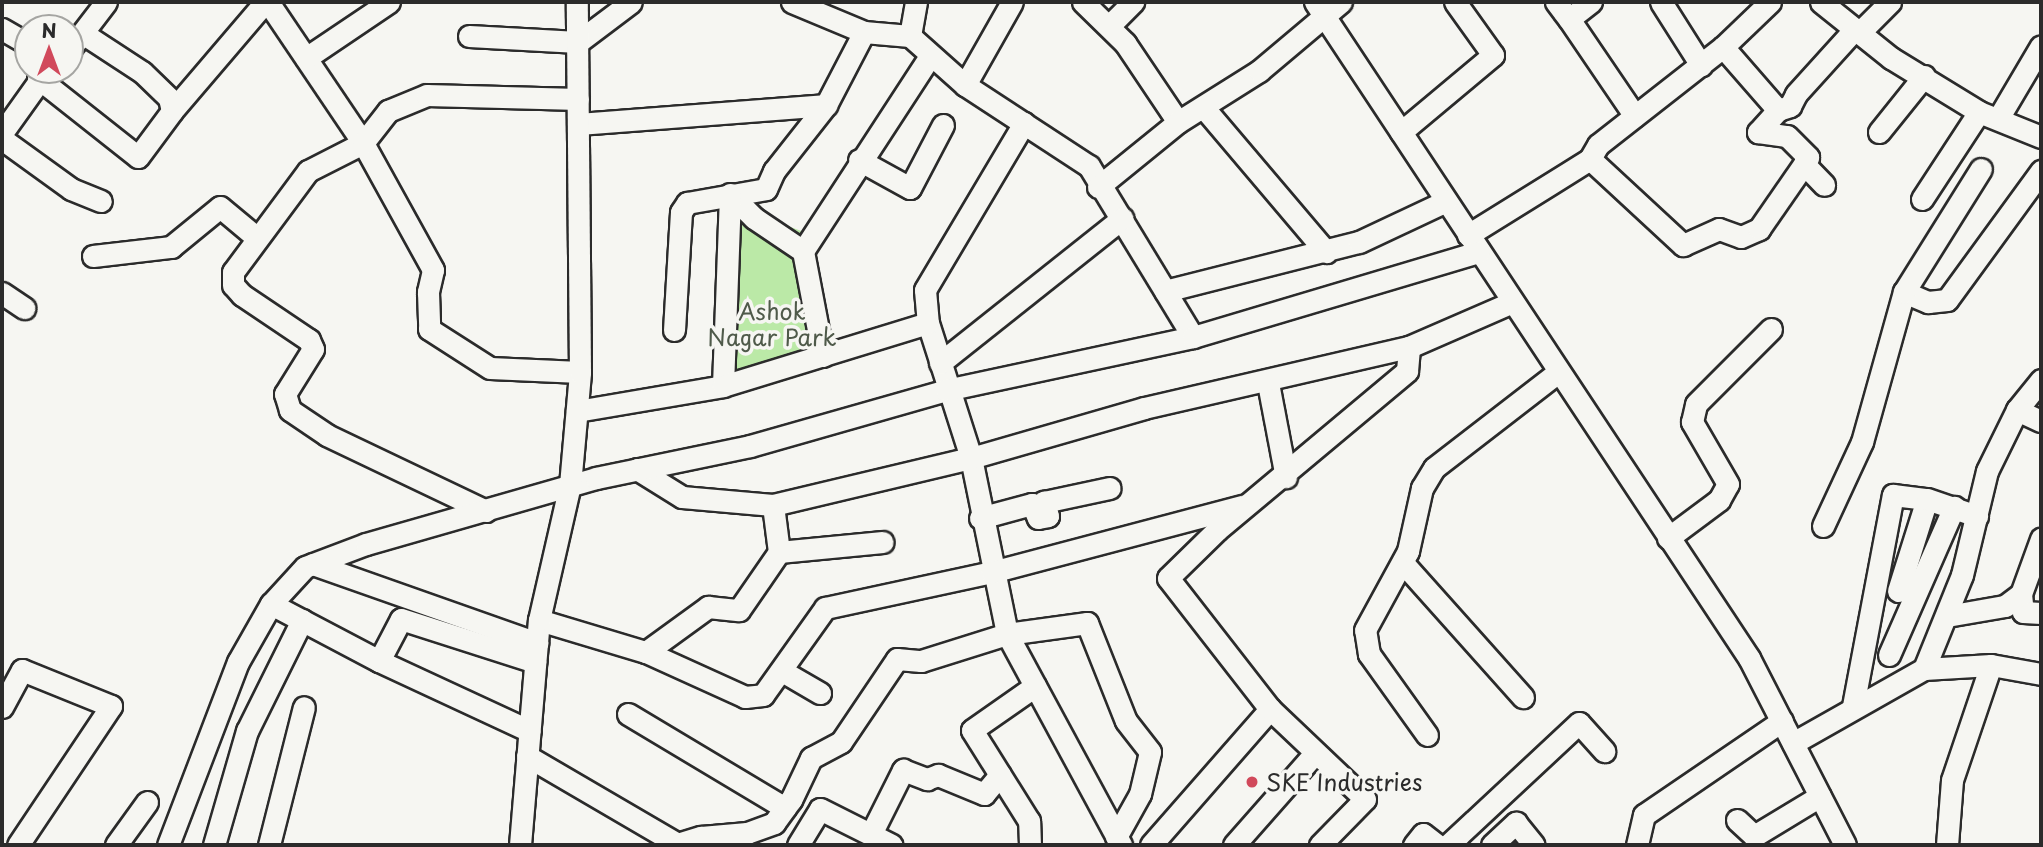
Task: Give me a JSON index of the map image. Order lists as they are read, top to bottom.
{
  "parks": ["Ashok Nagar Park"],
  "places": ["SKE Industries"],
  "north": "top"
}
